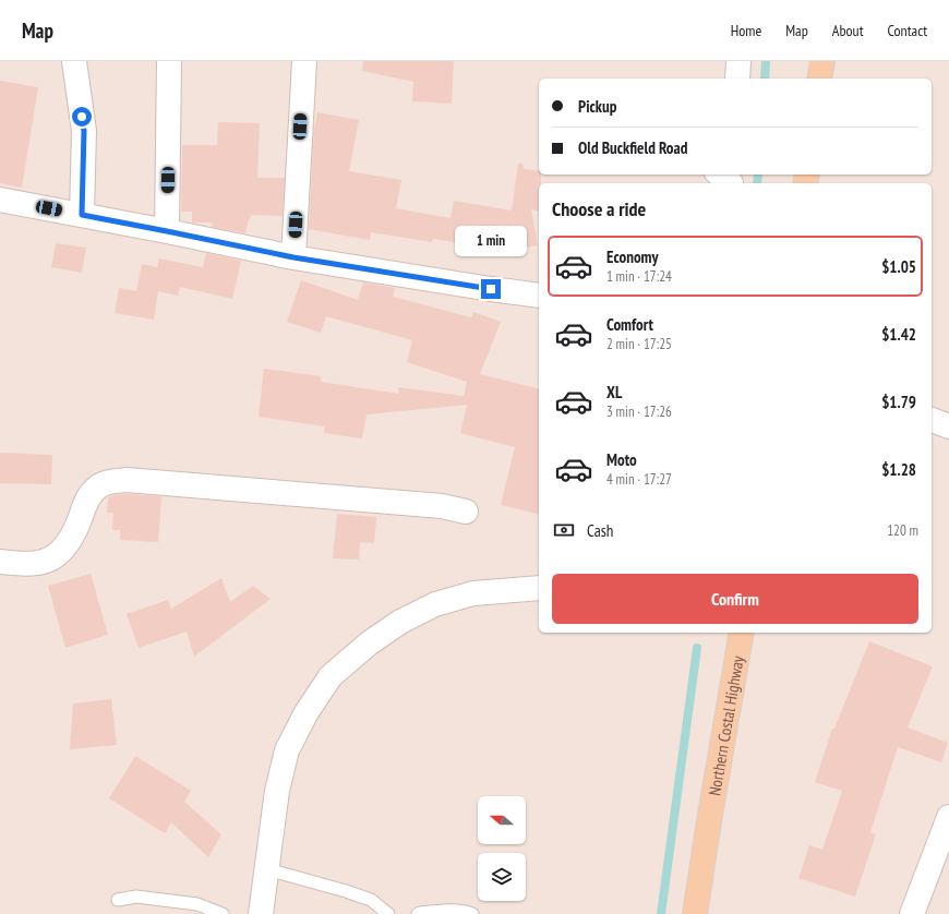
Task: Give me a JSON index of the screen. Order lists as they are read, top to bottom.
{
  "streets": {
    "main road": ["Northern Costal Highway"]
  },
  "north": "left",
  "page": {
    "header": "Map",
    "nav": [
      "Home",
      "Map",
      "About",
      "Contact"
    ],
    "banner": ["Pickup", "Old Buckfield Road"],
    "heading": "Choose a ride",
    "bubble": "1 min",
    "list": [
      {
        "name": "Economy",
        "note": "1 min · 17:24",
        "value": "$1.05"
      },
      {
        "name": "Comfort",
        "note": "2 min · 17:25",
        "value": "$1.42"
      },
      {
        "name": "XL",
        "note": "3 min · 17:26",
        "value": "$1.79"
      },
      {
        "name": "Moto",
        "note": "4 min · 17:27",
        "value": "$1.28"
      }
    ],
    "pay": ["Cash", "120 m"],
    "buttons": "Confirm"
  }
}
